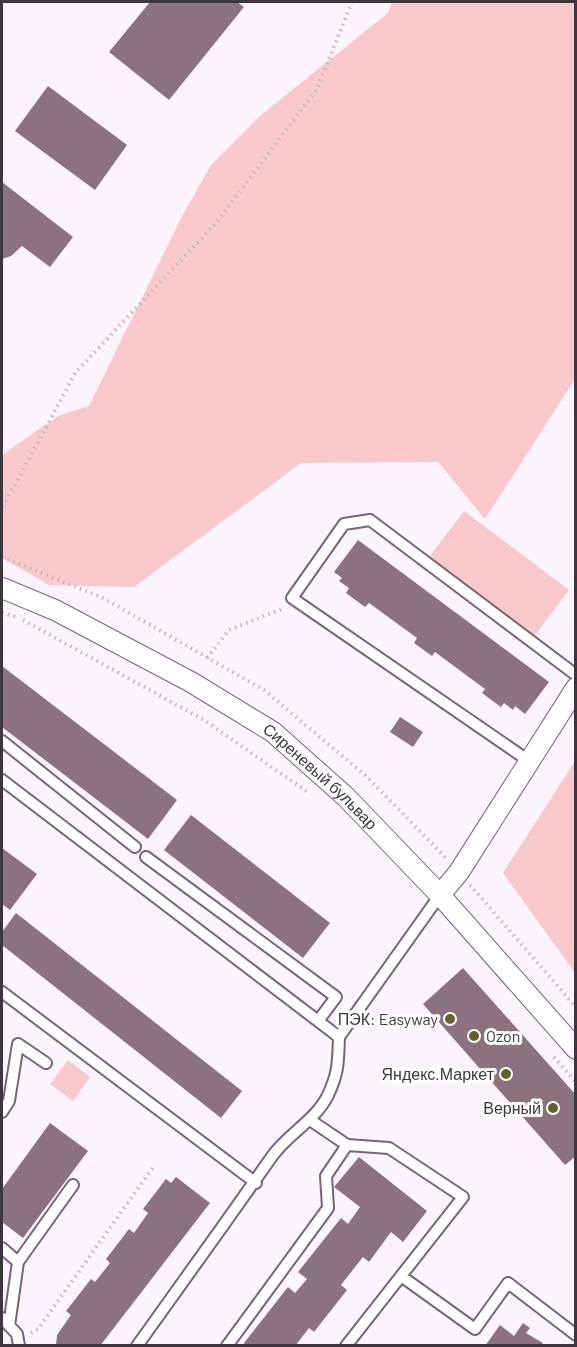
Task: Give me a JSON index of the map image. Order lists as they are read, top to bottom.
{
  "streets": {
    "street": ["Сиреневый бульвар"]
  },
  "places": [
    "ПЭК: Easyway",
    "Ozon",
    "Яндекс.Маркет",
    "Верный"
  ]
}
